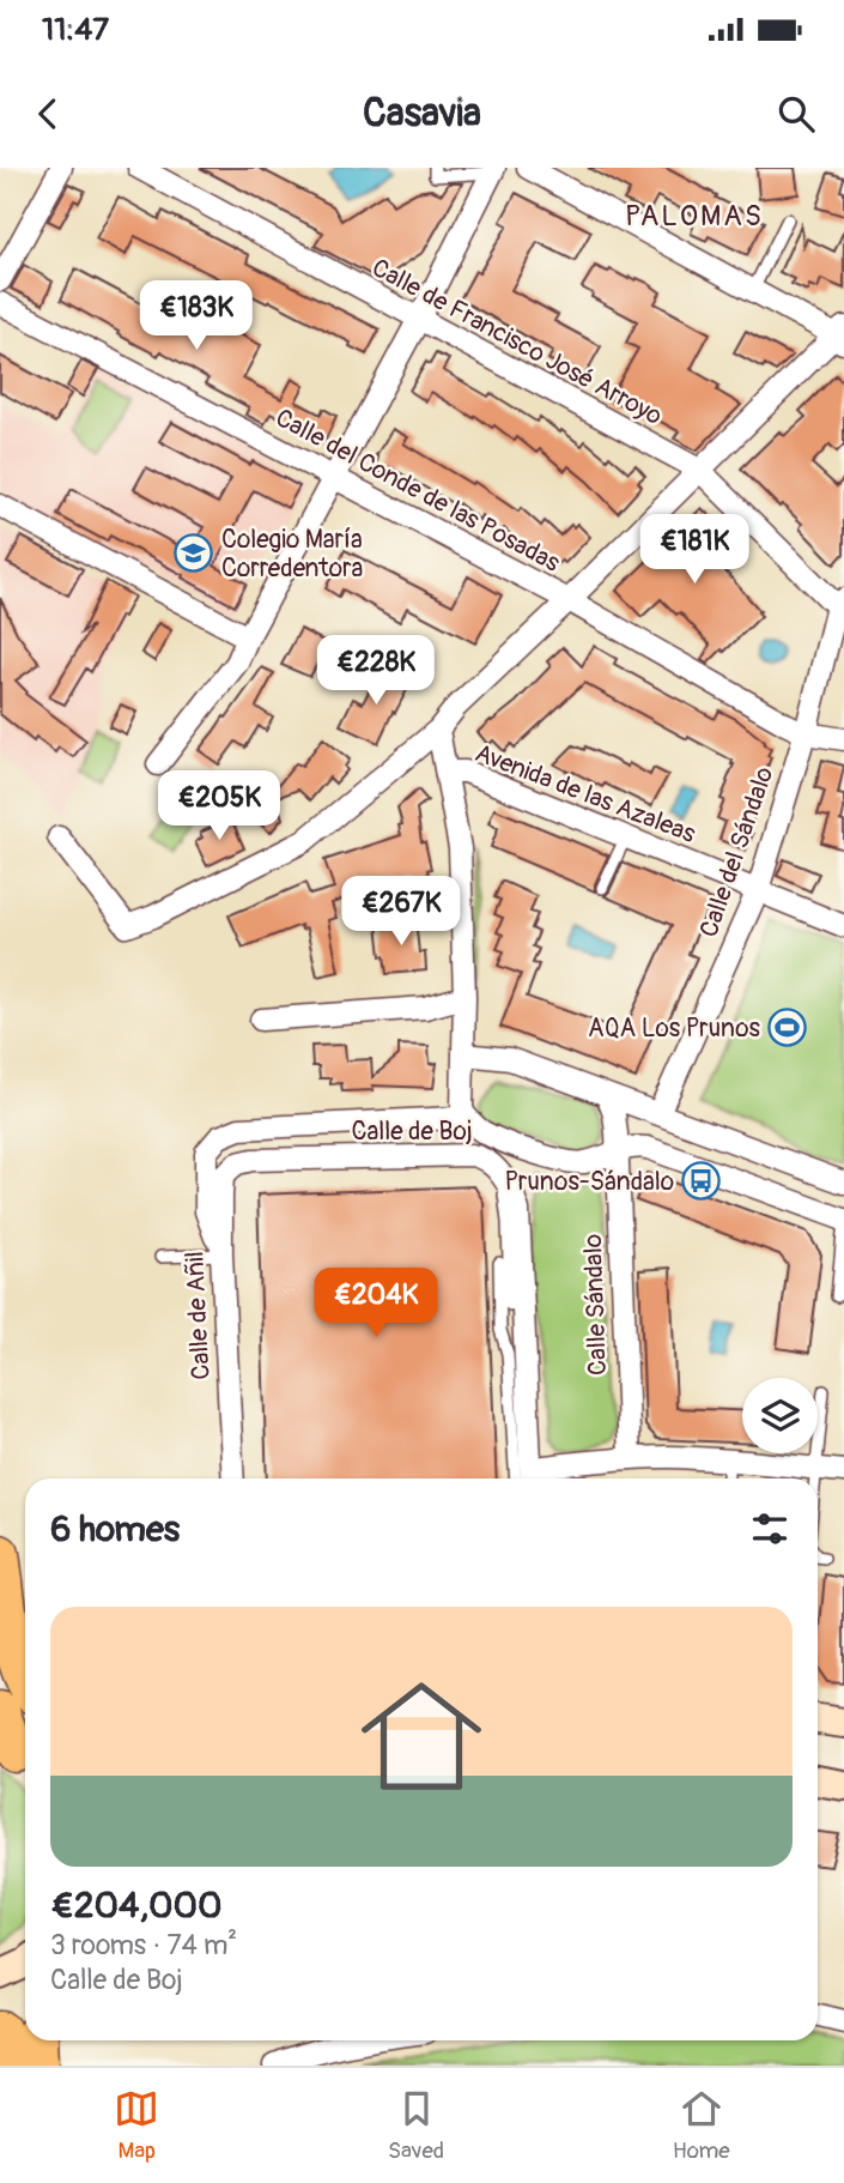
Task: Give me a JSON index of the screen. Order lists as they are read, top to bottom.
{
  "streets": {
    "street": [
      "Calle de Francisco José Arroyo",
      "Calle del Conde de las Posadas",
      "Avenida de las Azaleas",
      "Calle del Sándalo",
      "Calle de Boj",
      "Calle Sándalo",
      "Calle de Añil"
    ]
  },
  "crossings": [
    ["Calle de Francisco José Arroyo", "Calle del Sándalo"],
    ["Calle del Conde de las Posadas", "Calle del Sándalo"],
    ["Avenida de las Azaleas", "Calle del Sándalo"],
    ["Calle de Boj", "Calle de Añil"]
  ],
  "districts": ["PALOMAS"],
  "places": {
    "school or university": ["Colegio María Corredentora"],
    "sports": ["AQA Los Prunos"],
    "bus stop": ["Prunos-Sándalo"]
  },
  "page": {
    "status": "11:47",
    "header": "Casavia",
    "price": [
      "€183K",
      "€181K",
      "€228K",
      "€205K",
      "€267K",
      "€204K"
    ],
    "heading": "6 homes",
    "list": [
      {
        "name": "€204,000",
        "note": "3 rooms · 74 m² · Calle de Boj"
      }
    ],
    "tabs": ["Map", "Saved", "Home"]
  }
}
